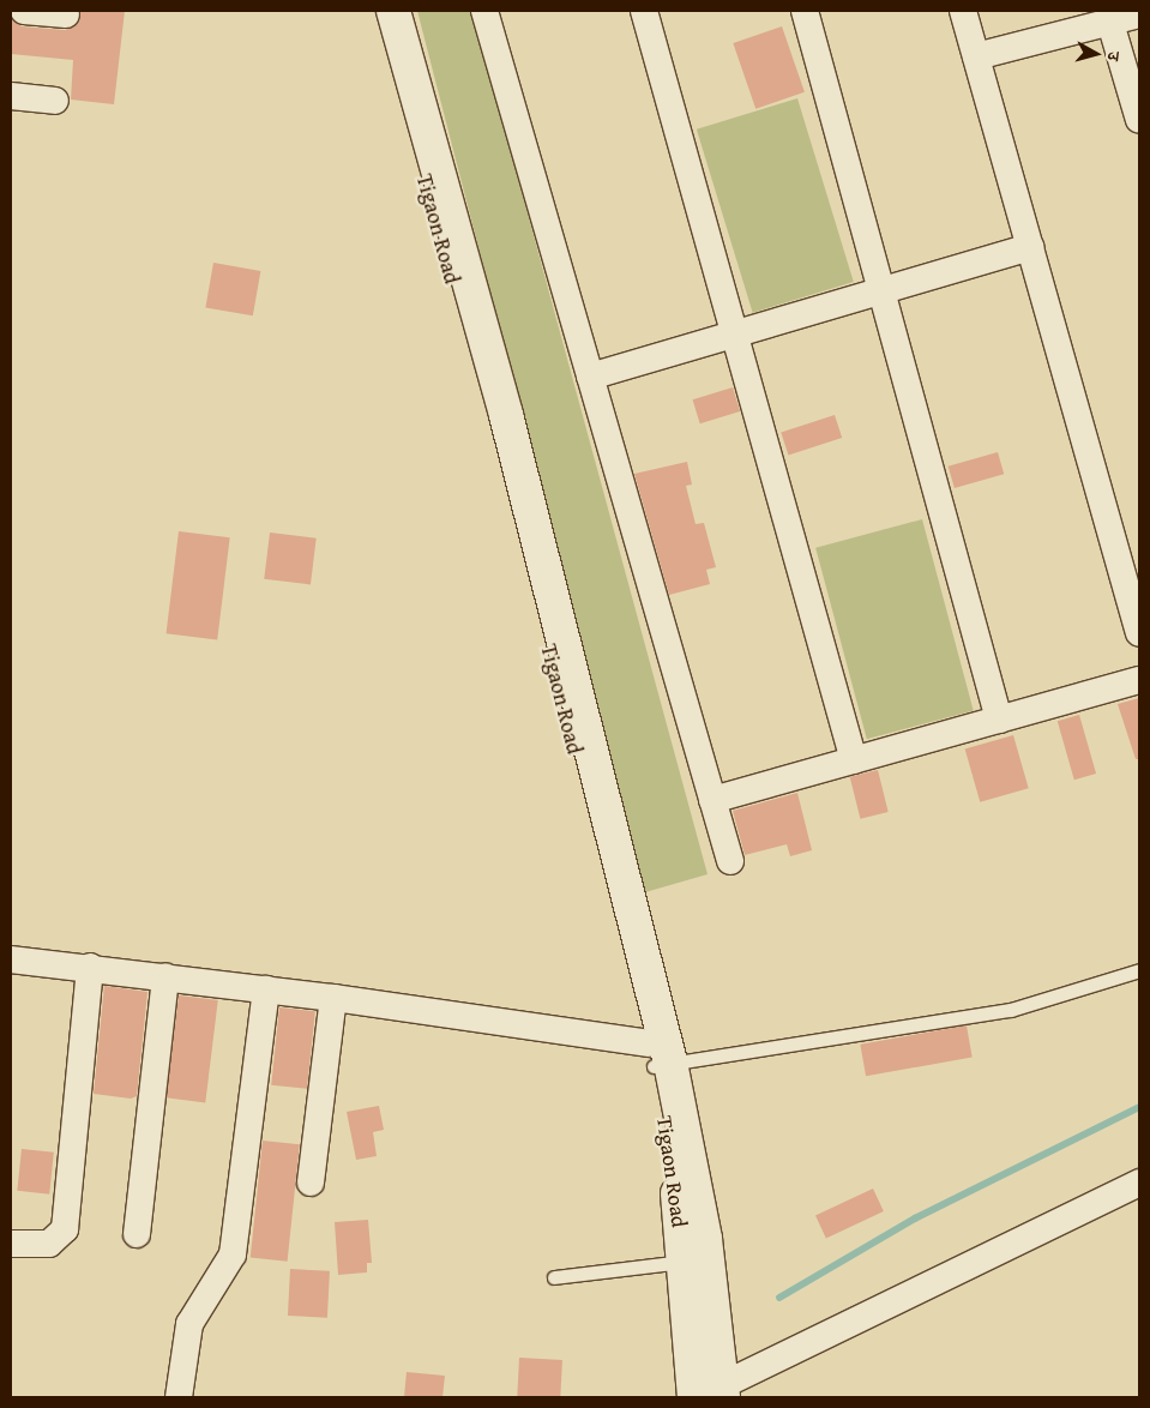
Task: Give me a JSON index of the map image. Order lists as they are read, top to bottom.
{
  "streets": {
    "street": ["Tigaon Road"]
  },
  "north": "right"
}
